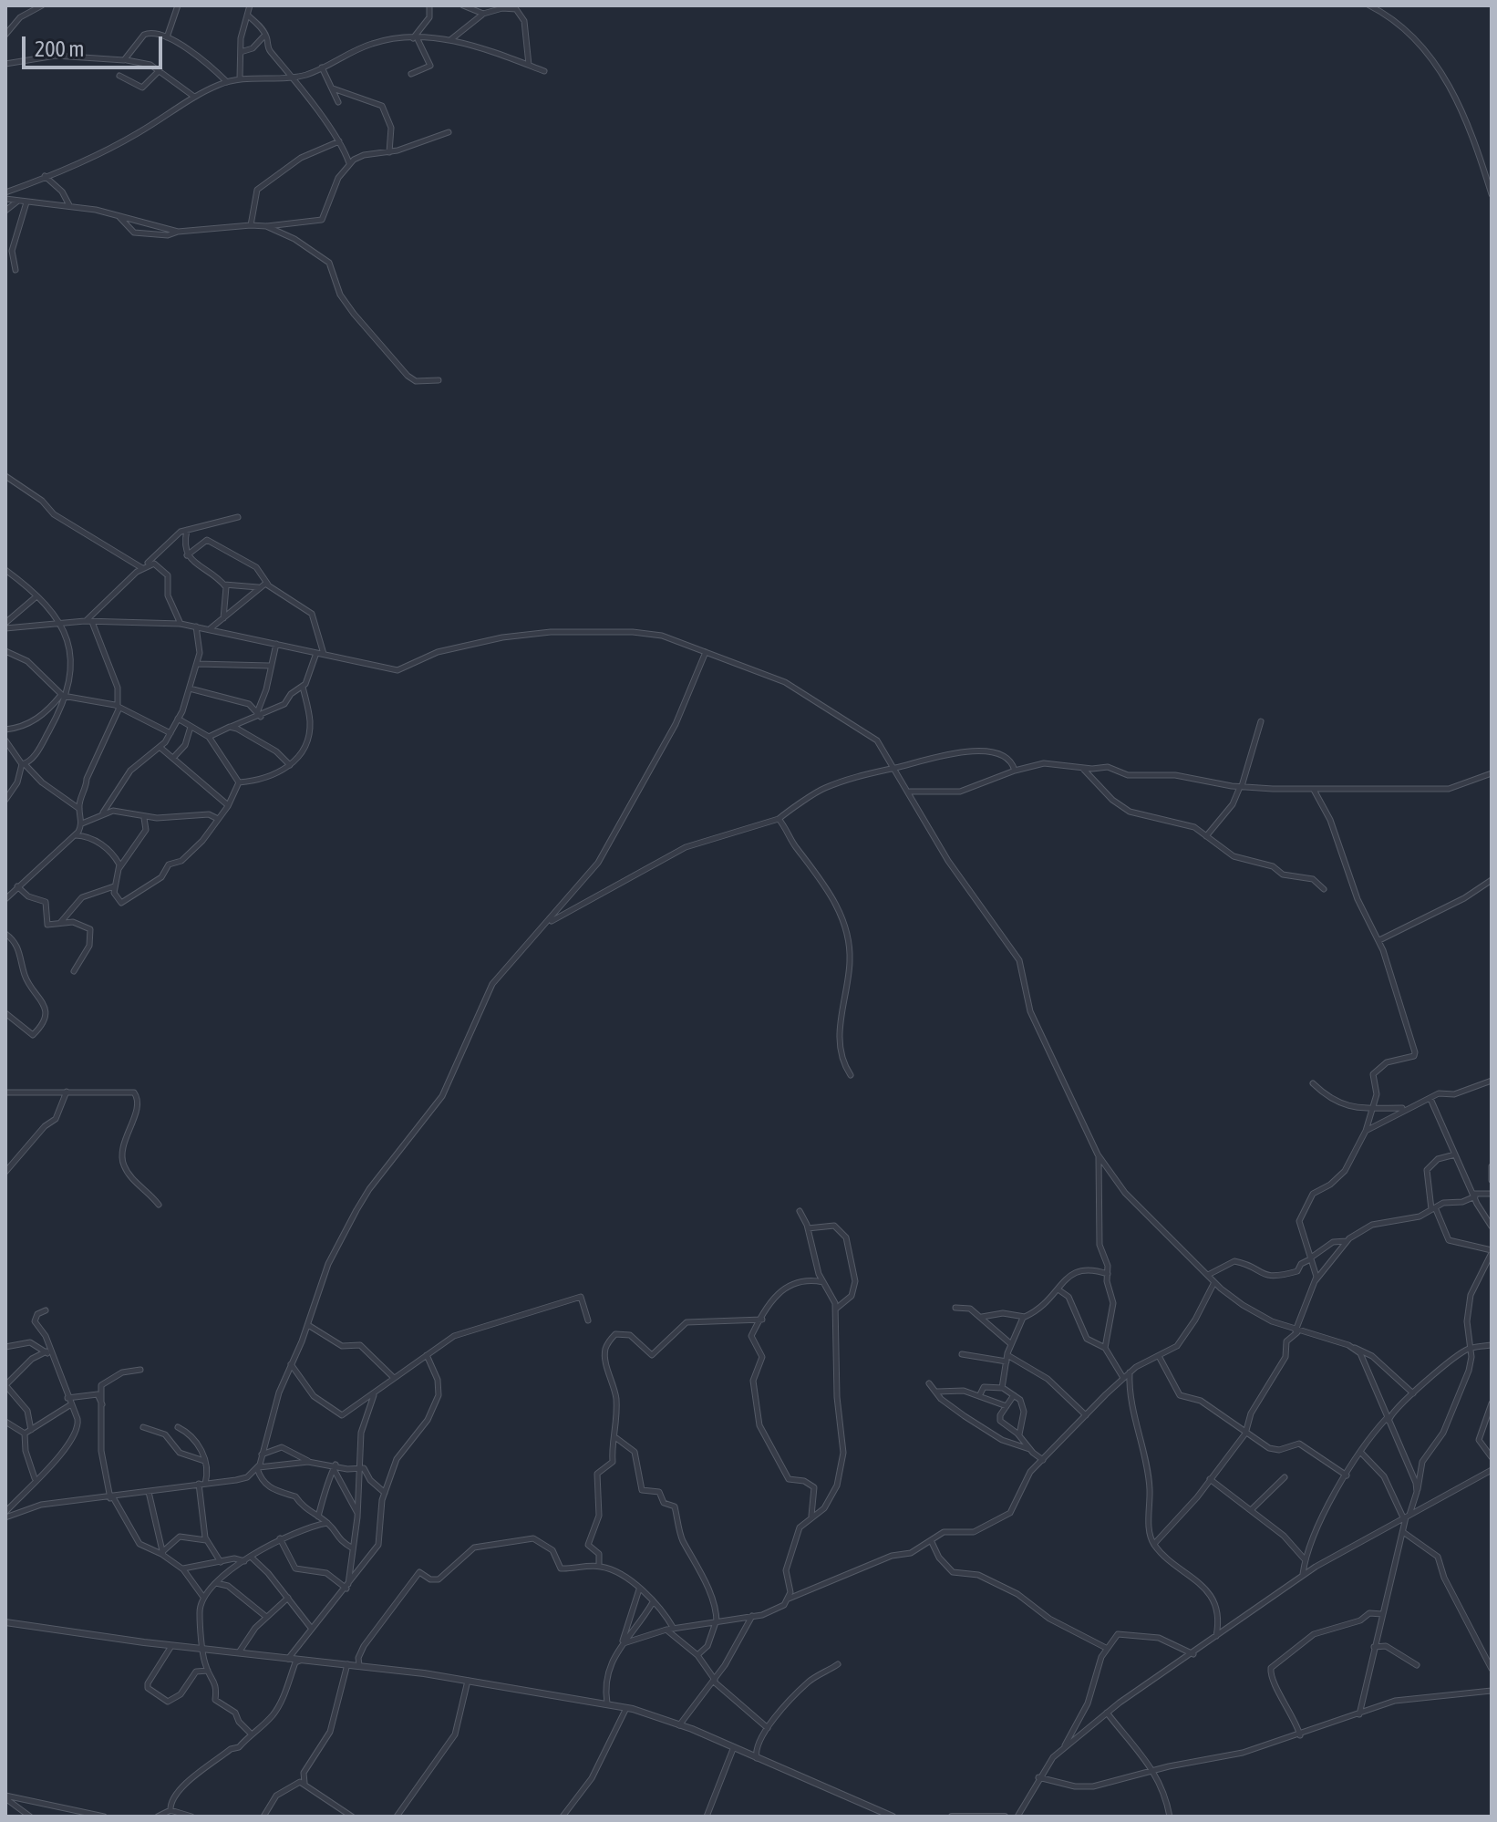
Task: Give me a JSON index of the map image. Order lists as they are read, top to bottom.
{
  "scale_bar": "200 m"
}
